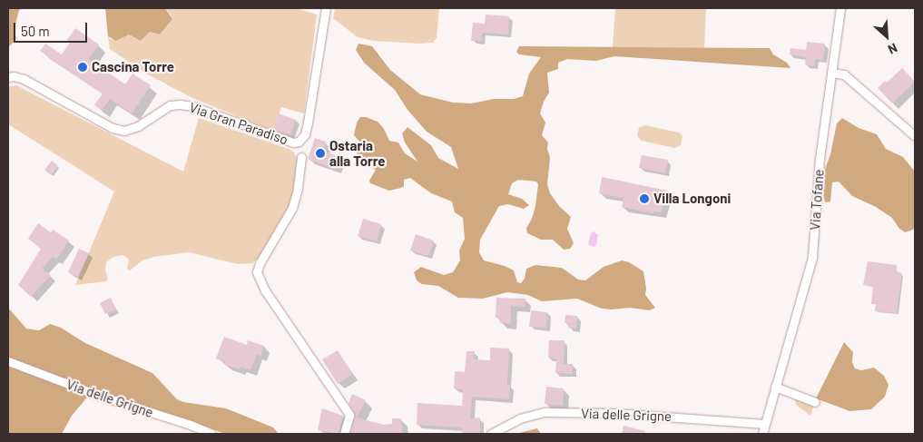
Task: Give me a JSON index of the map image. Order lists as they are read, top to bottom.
{
  "streets": {
    "street": ["Via Gran Paradiso", "Via Tofane", "Via delle Grigne"]
  },
  "crossings": [
    ["Via Tofane", "Via delle Grigne"]
  ],
  "places": ["Cascina Torre", "Ostaria alla Torre", "Villa Longoni"],
  "scale_bar": "50 m",
  "north": "bottom right"
}
